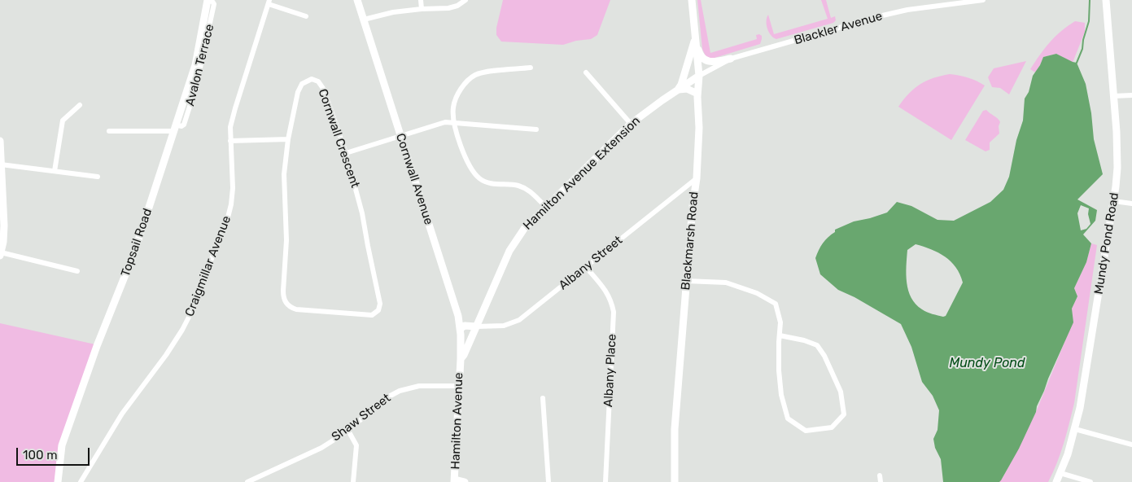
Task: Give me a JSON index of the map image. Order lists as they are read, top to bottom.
{
  "streets": {
    "street": [
      "Blackler Avenue",
      "Cornwall Crescent",
      "Hamilton Avenue Extension",
      "Cornwall Avenue",
      "Blackmarsh Road",
      "Topsail Road",
      "Mundy Pond Road",
      "Albany Street",
      "Craigmillar Avenue",
      "Albany Place",
      "Shaw Street",
      "Hamilton Avenue"
    ]
  },
  "crossings": [
    ["Blackler Avenue", "Hamilton Avenue Extension"],
    ["Blackler Avenue", "Blackmarsh Road"],
    ["Hamilton Avenue Extension", "Cornwall Avenue"],
    ["Hamilton Avenue Extension", "Blackmarsh Road"],
    ["Hamilton Avenue Extension", "Albany Street"],
    ["Hamilton Avenue Extension", "Hamilton Avenue"],
    ["Cornwall Avenue", "Albany Street"],
    ["Cornwall Avenue", "Hamilton Avenue"],
    ["Blackmarsh Road", "Albany Street"],
    ["Albany Street", "Albany Place"],
    ["Shaw Street", "Hamilton Avenue"]
  ],
  "water": ["Mundy Pond"],
  "scale_bar": "100 m"
}
